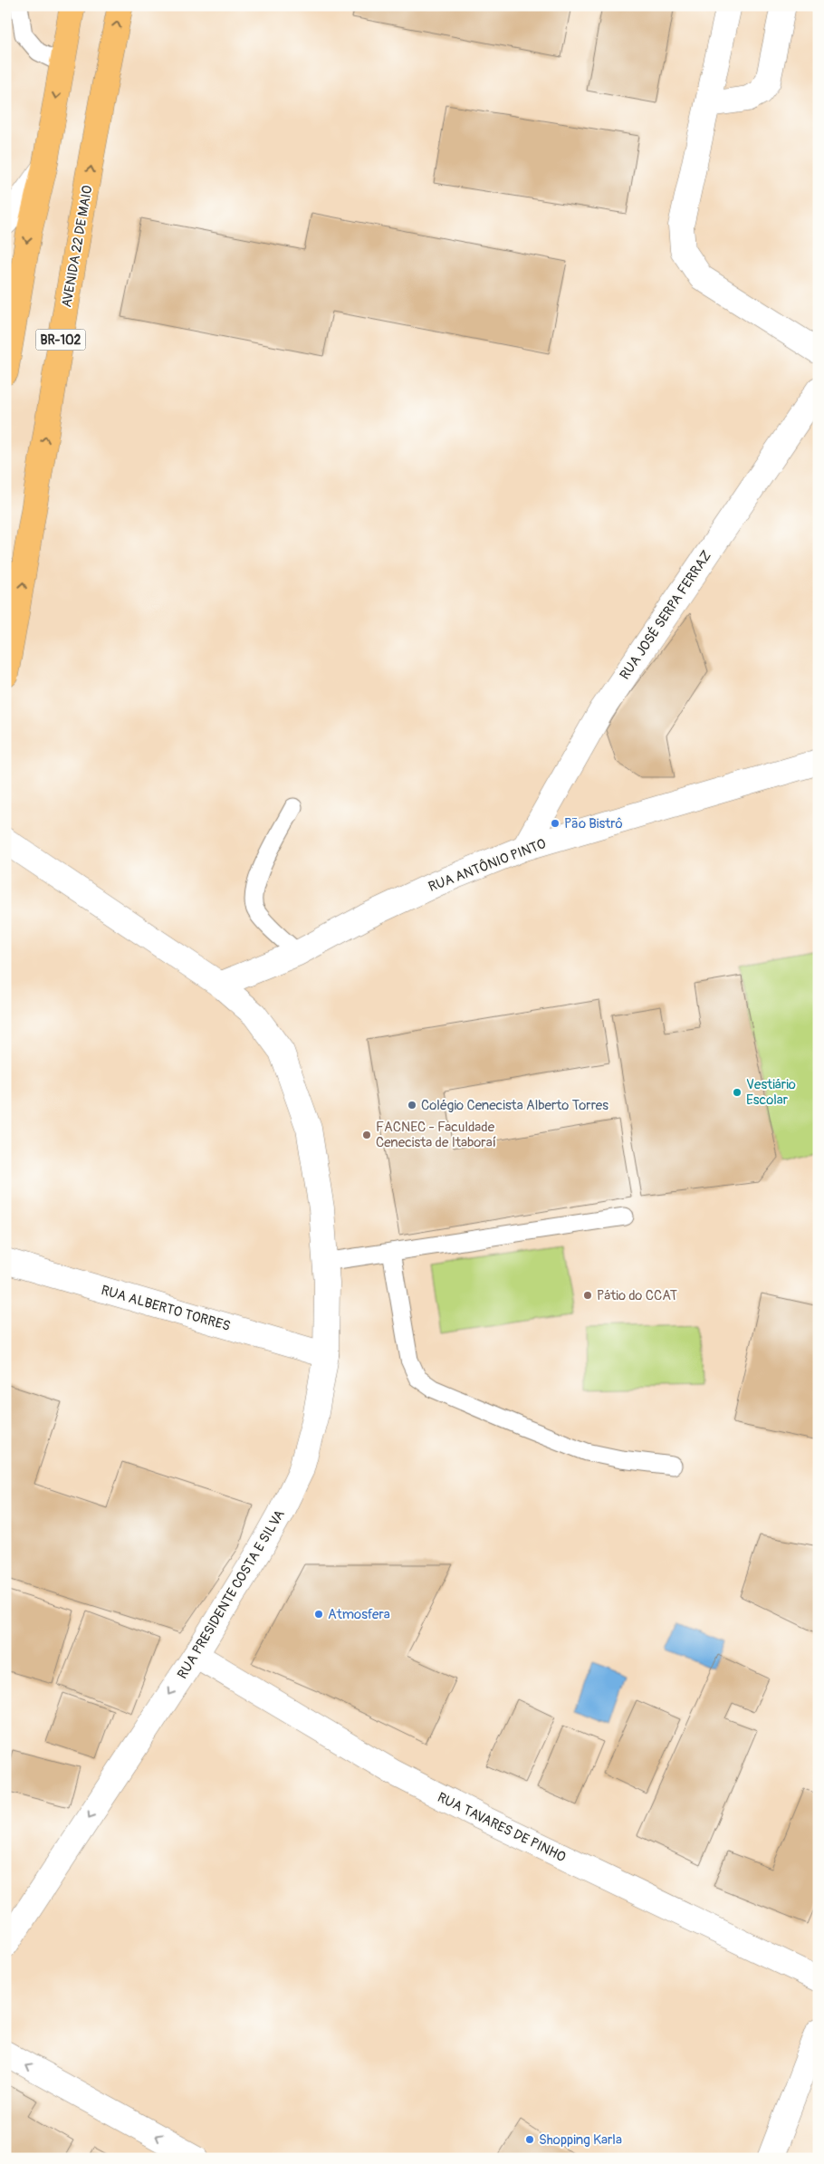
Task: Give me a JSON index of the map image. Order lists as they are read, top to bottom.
{
  "streets": {
    "main road": ["AVENIDA 22 DE MAIO", "BR-102"],
    "street": [
      "RUA JOSÉ SERPA FERRAZ",
      "RUA ANTÔNIO PINTO",
      "RUA ALBERTO TORRES",
      "RUA PRESIDENTE COSTA E SILVA",
      "RUA TAVARES DE PINHO"
    ]
  },
  "crossings": [
    ["RUA JOSÉ SERPA FERRAZ", "RUA ANTÔNIO PINTO"],
    ["RUA ANTÔNIO PINTO", "RUA PRESIDENTE COSTA E SILVA"],
    ["RUA ALBERTO TORRES", "RUA PRESIDENTE COSTA E SILVA"],
    ["RUA PRESIDENTE COSTA E SILVA", "RUA TAVARES DE PINHO"]
  ],
  "places": [
    "Pão Bistrô",
    "Vestiário Escolar",
    "Colégio Cenecista Alberto Torres",
    "FACNEC - Faculdade Cenecista de Itaboraí",
    "Pátio do CCAT",
    "Atmosfera",
    "Shopping Karla"
  ]
}
